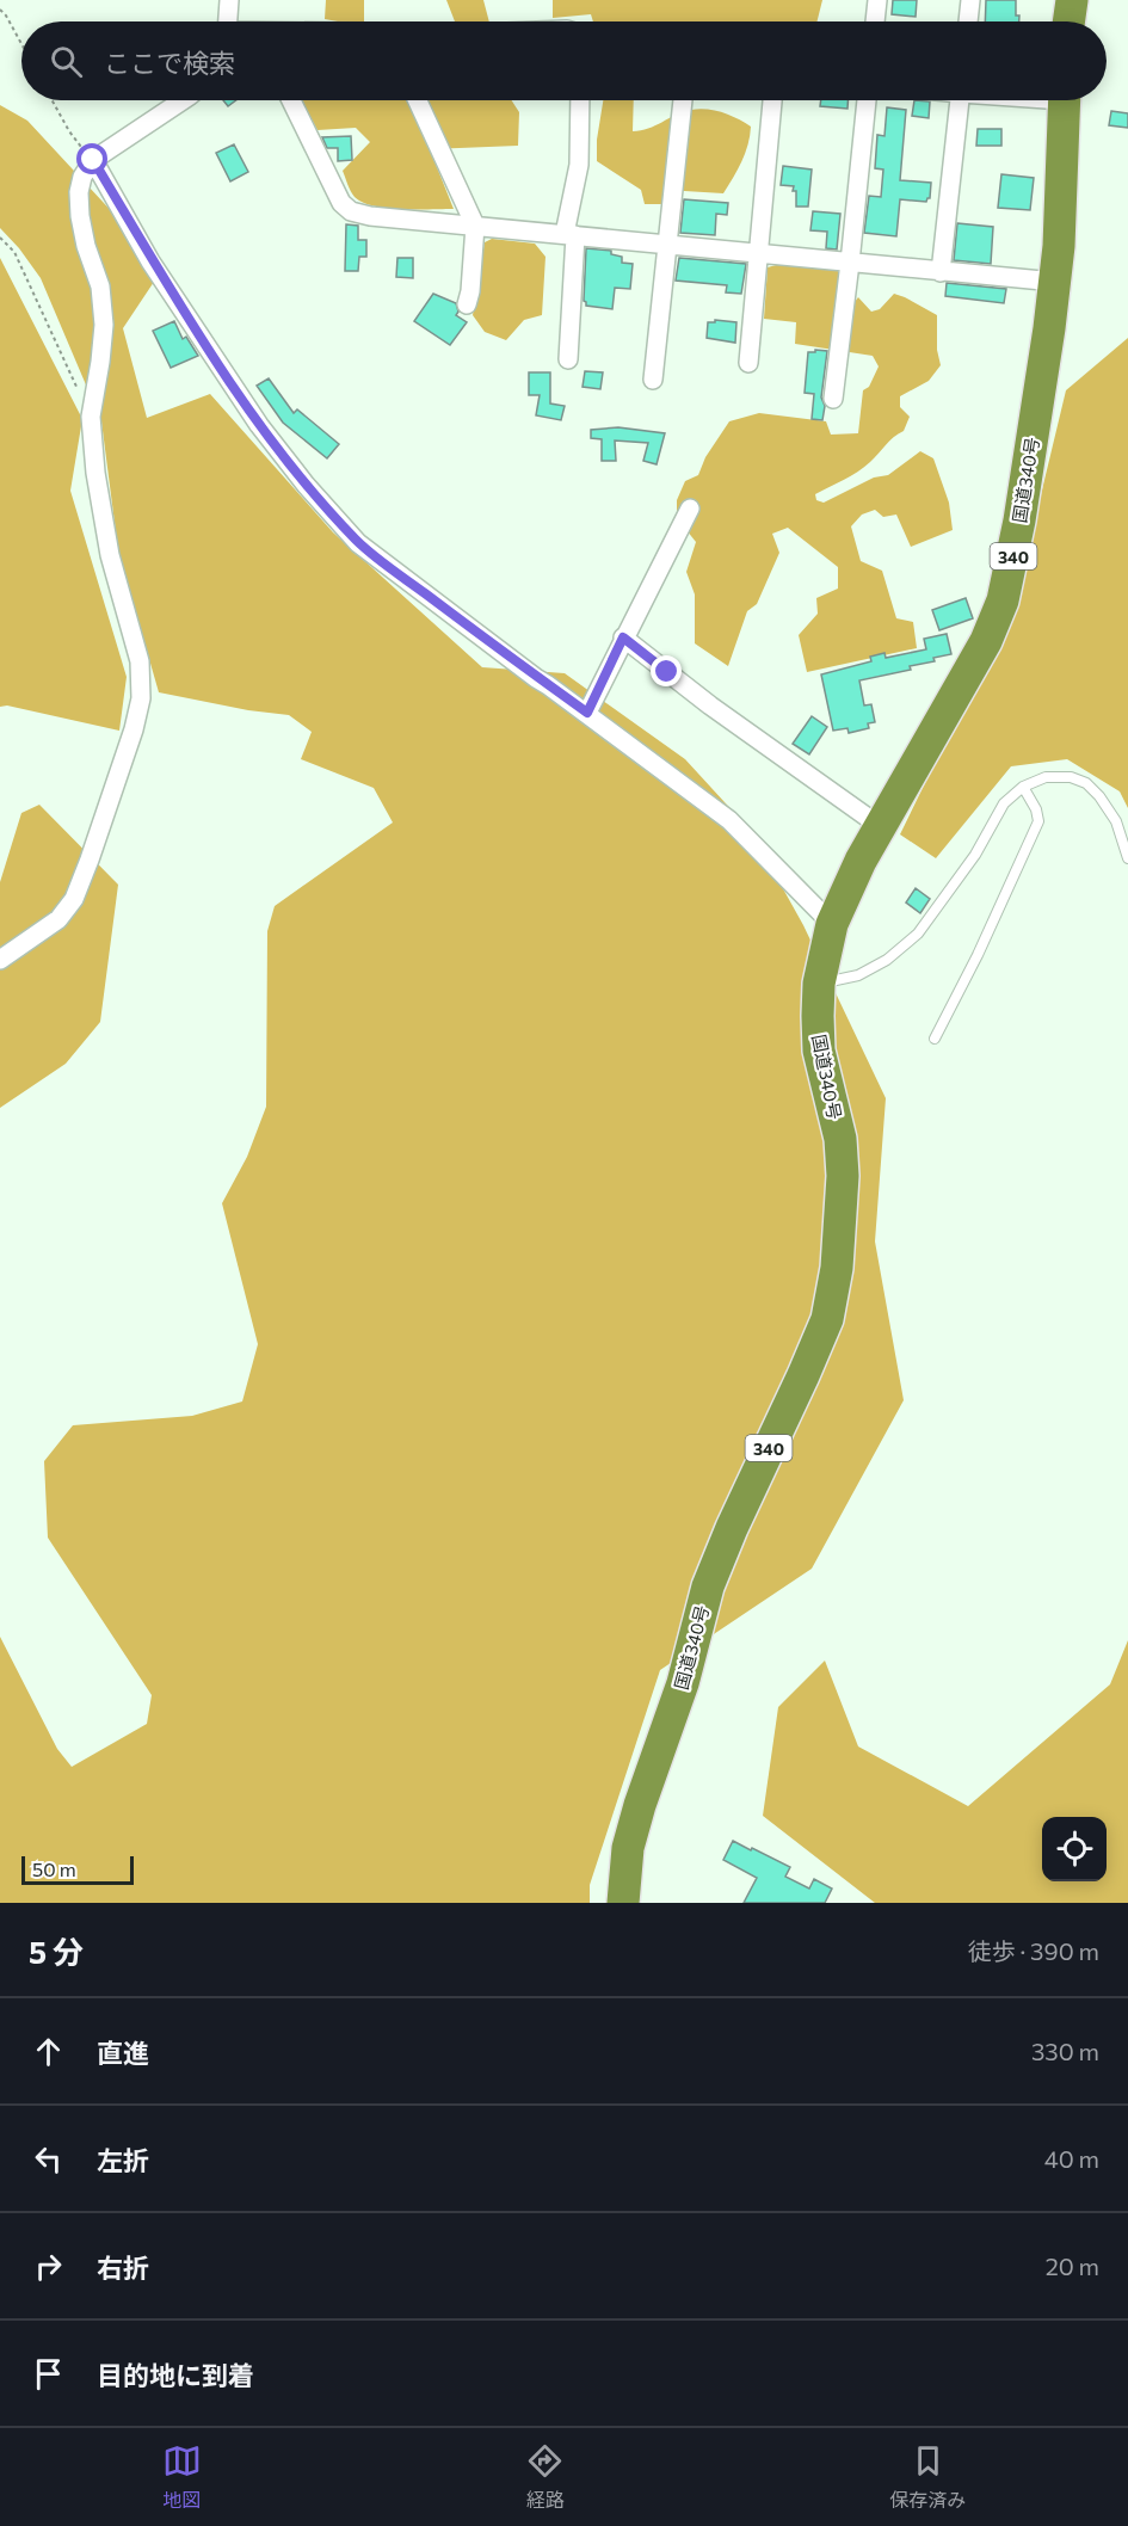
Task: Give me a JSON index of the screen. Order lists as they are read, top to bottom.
{
  "streets": {
    "highway": ["国道340号", "340"]
  },
  "scale_bar": "50 m",
  "page": {
    "search": "ここで検索",
    "scale": "50 m",
    "heading": ["5 分", "徒歩 · 390 m"],
    "list": [
      ["直進", "330 m"],
      ["左折", "40 m"],
      ["右折", "20 m"],
      "目的地に到着"
    ],
    "nav": ["地図", "経路", "保存済み"]
  }
}
